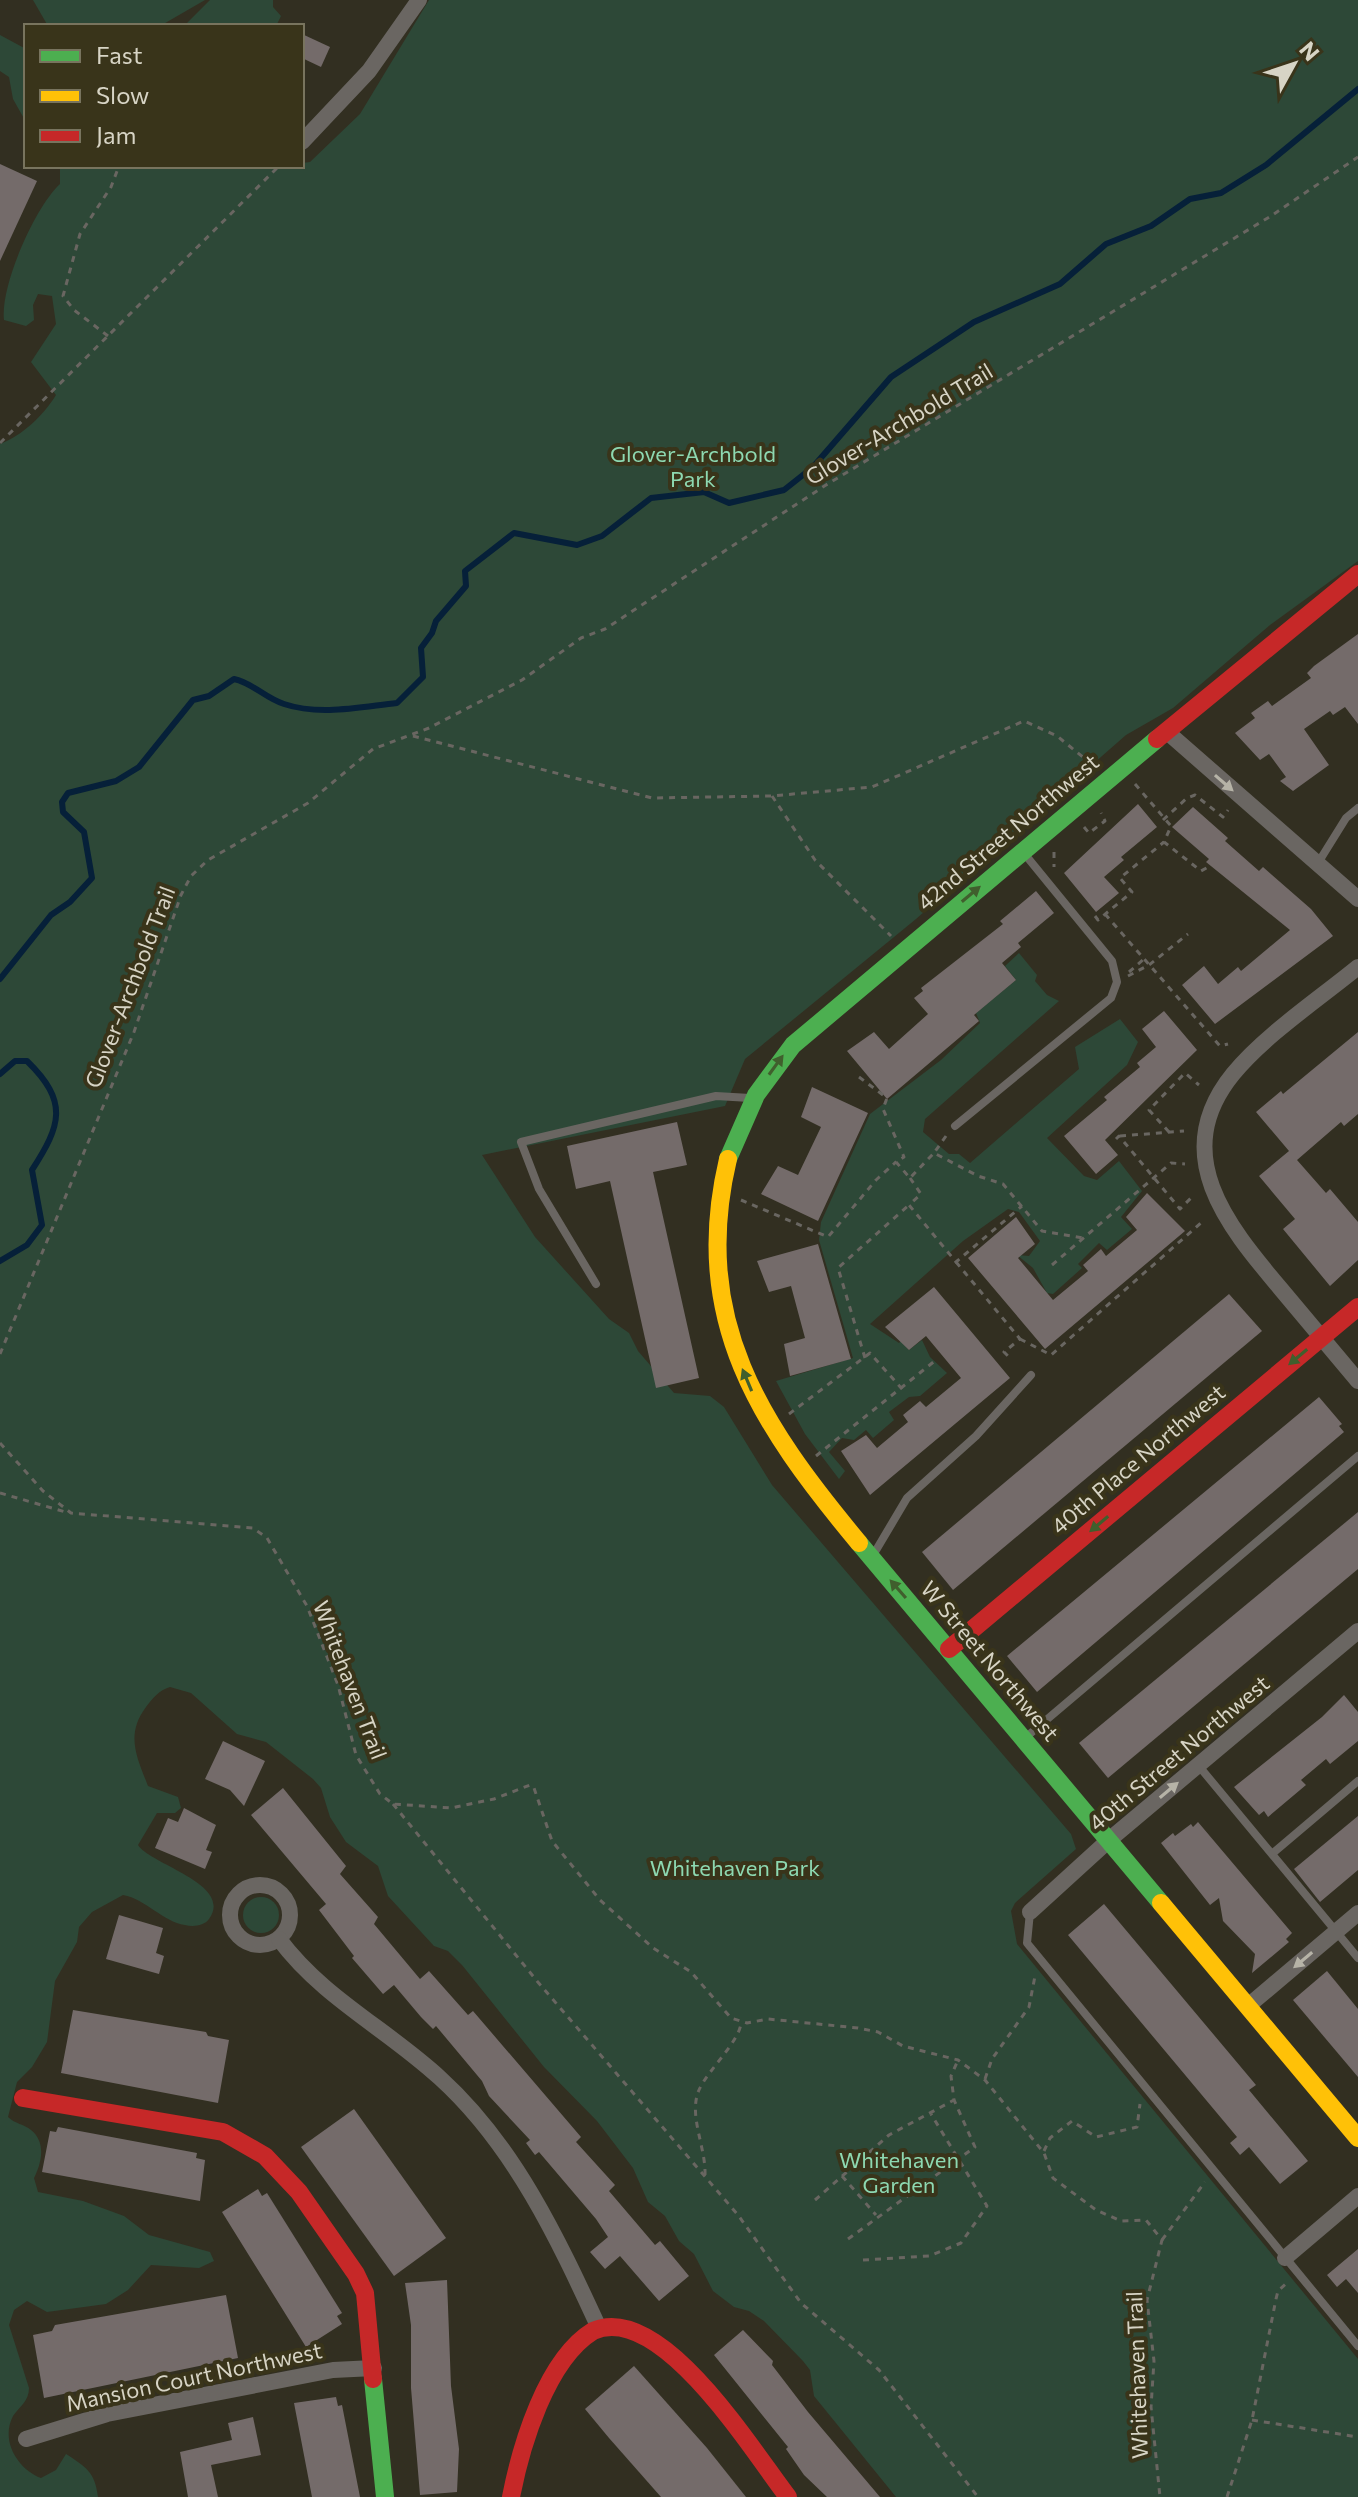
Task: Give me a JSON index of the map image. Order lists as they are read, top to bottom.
{
  "streets": {
    "street": [
      "42nd Street Northwest",
      "40th Place Northwest",
      "W Street Northwest",
      "40th Street Northwest",
      "Mansion Court Northwest"
    ],
    "path": ["Glover-Archbold Trail", "Whitehaven Trail"]
  },
  "crossings": [
    ["42nd Street Northwest", "W Street Northwest"],
    ["40th Place Northwest", "W Street Northwest"],
    ["W Street Northwest", "40th Street Northwest"]
  ],
  "one_way": ["42nd Street Northwest", "40th Place Northwest", "W Street Northwest"],
  "parks": ["Glover-Archbold Park", "Whitehaven Park", "Whitehaven Garden"],
  "legend": ["Fast", "Slow", "Jam"],
  "north": "top right"
}
